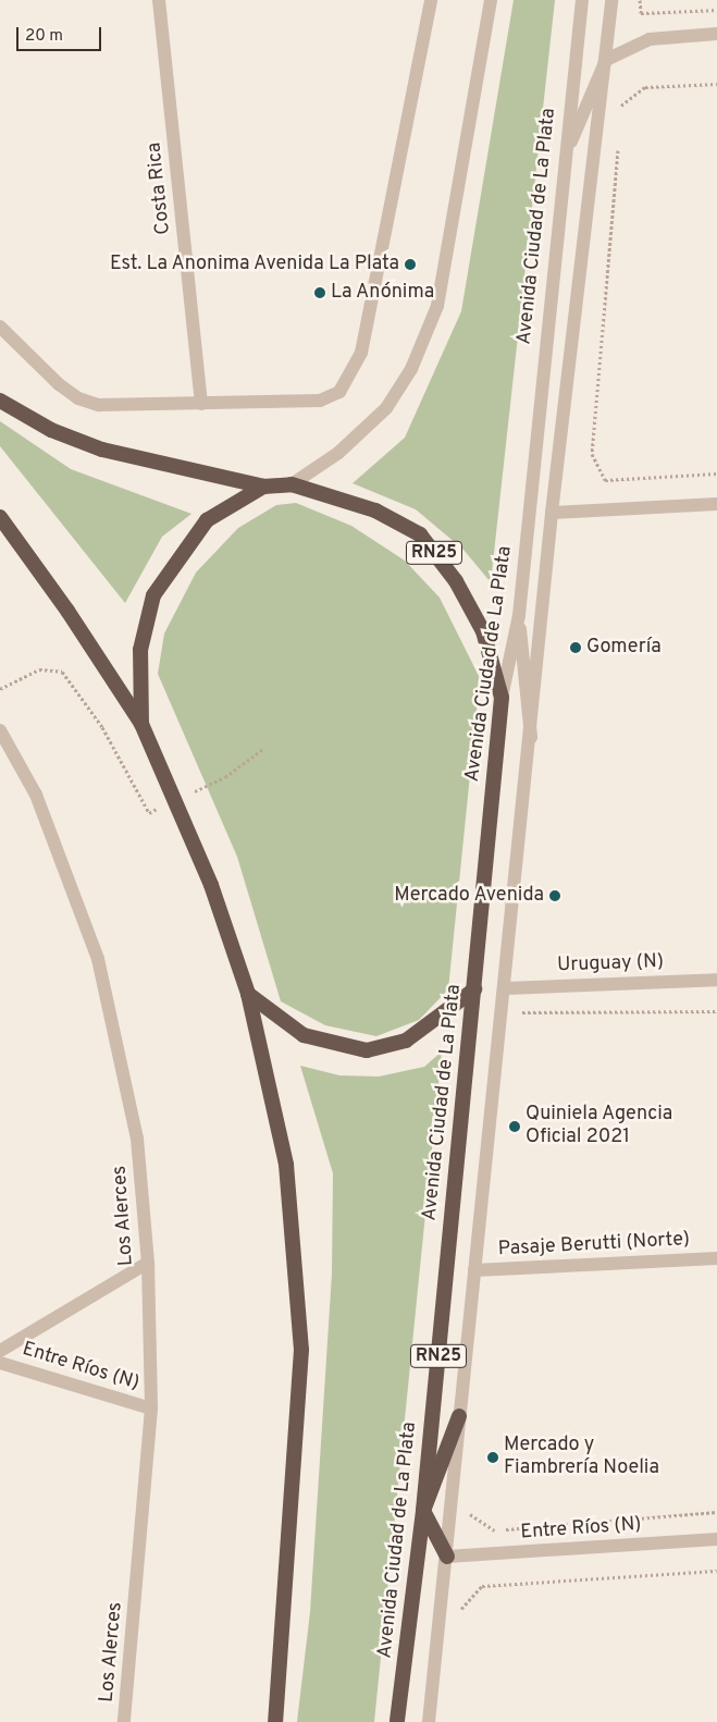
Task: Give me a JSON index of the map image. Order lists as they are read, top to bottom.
{
  "streets": {
    "highway": ["Avenida Ciudad de La Plata", "RN25"],
    "street": [
      "Costa Rica",
      "Uruguay (N)",
      "Los Alerces",
      "Pasaje Berutti (Norte)",
      "Entre Ríos (N)"
    ]
  },
  "crossings": [
    ["Avenida Ciudad de La Plata", "RN25"],
    ["Los Alerces", "Entre Ríos (N)"]
  ],
  "places": [
    "Est. La Anonima Avenida La Plata",
    "La Anónima",
    "Gomería",
    "Mercado Avenida",
    "Quiniela Agencia Oficial 2021",
    "Mercado y Fiambrería Noelia"
  ],
  "scale_bar": "20 m"
}
